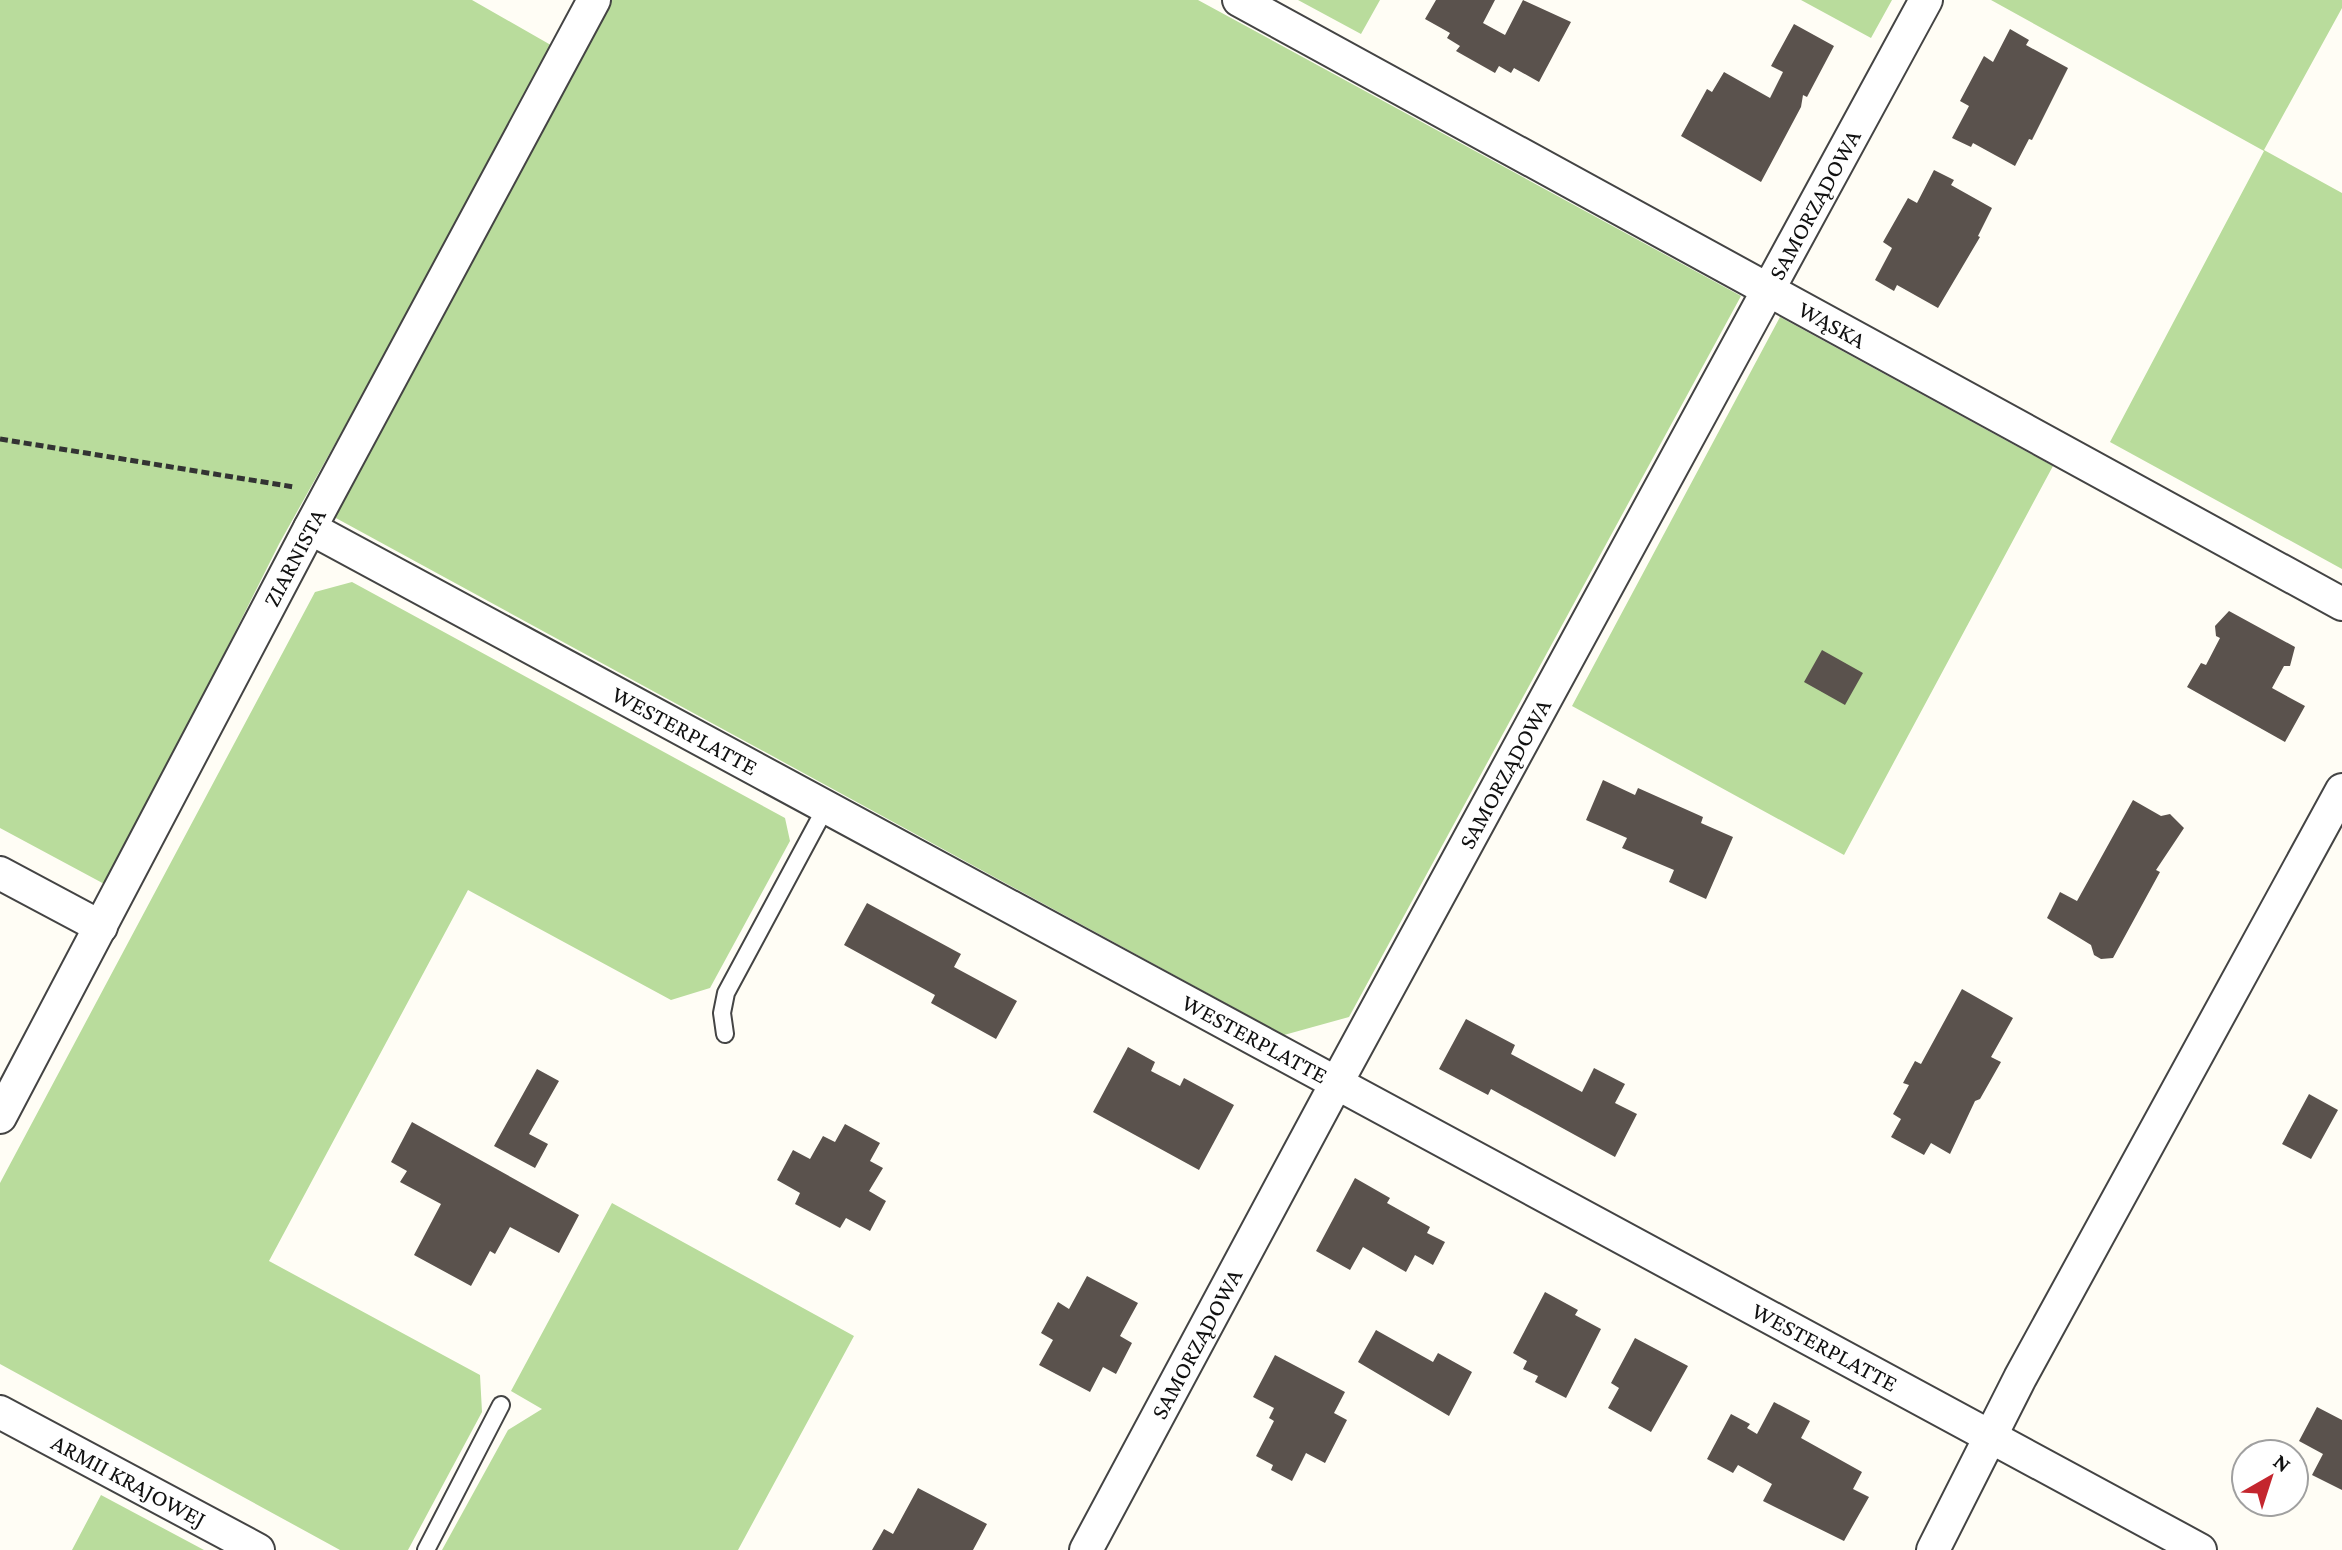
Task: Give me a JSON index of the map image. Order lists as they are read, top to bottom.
{
  "streets": {
    "street": [
      "SAMORZĄDOWA",
      "WĄSKA",
      "ZIARNISTA",
      "WESTERPLATTE",
      "ARMII KRAJOWEJ"
    ]
  },
  "crossings": [
    ["SAMORZĄDOWA", "WĄSKA"],
    ["SAMORZĄDOWA", "WESTERPLATTE"],
    ["ZIARNISTA", "WESTERPLATTE"]
  ],
  "north": "top right"
}
